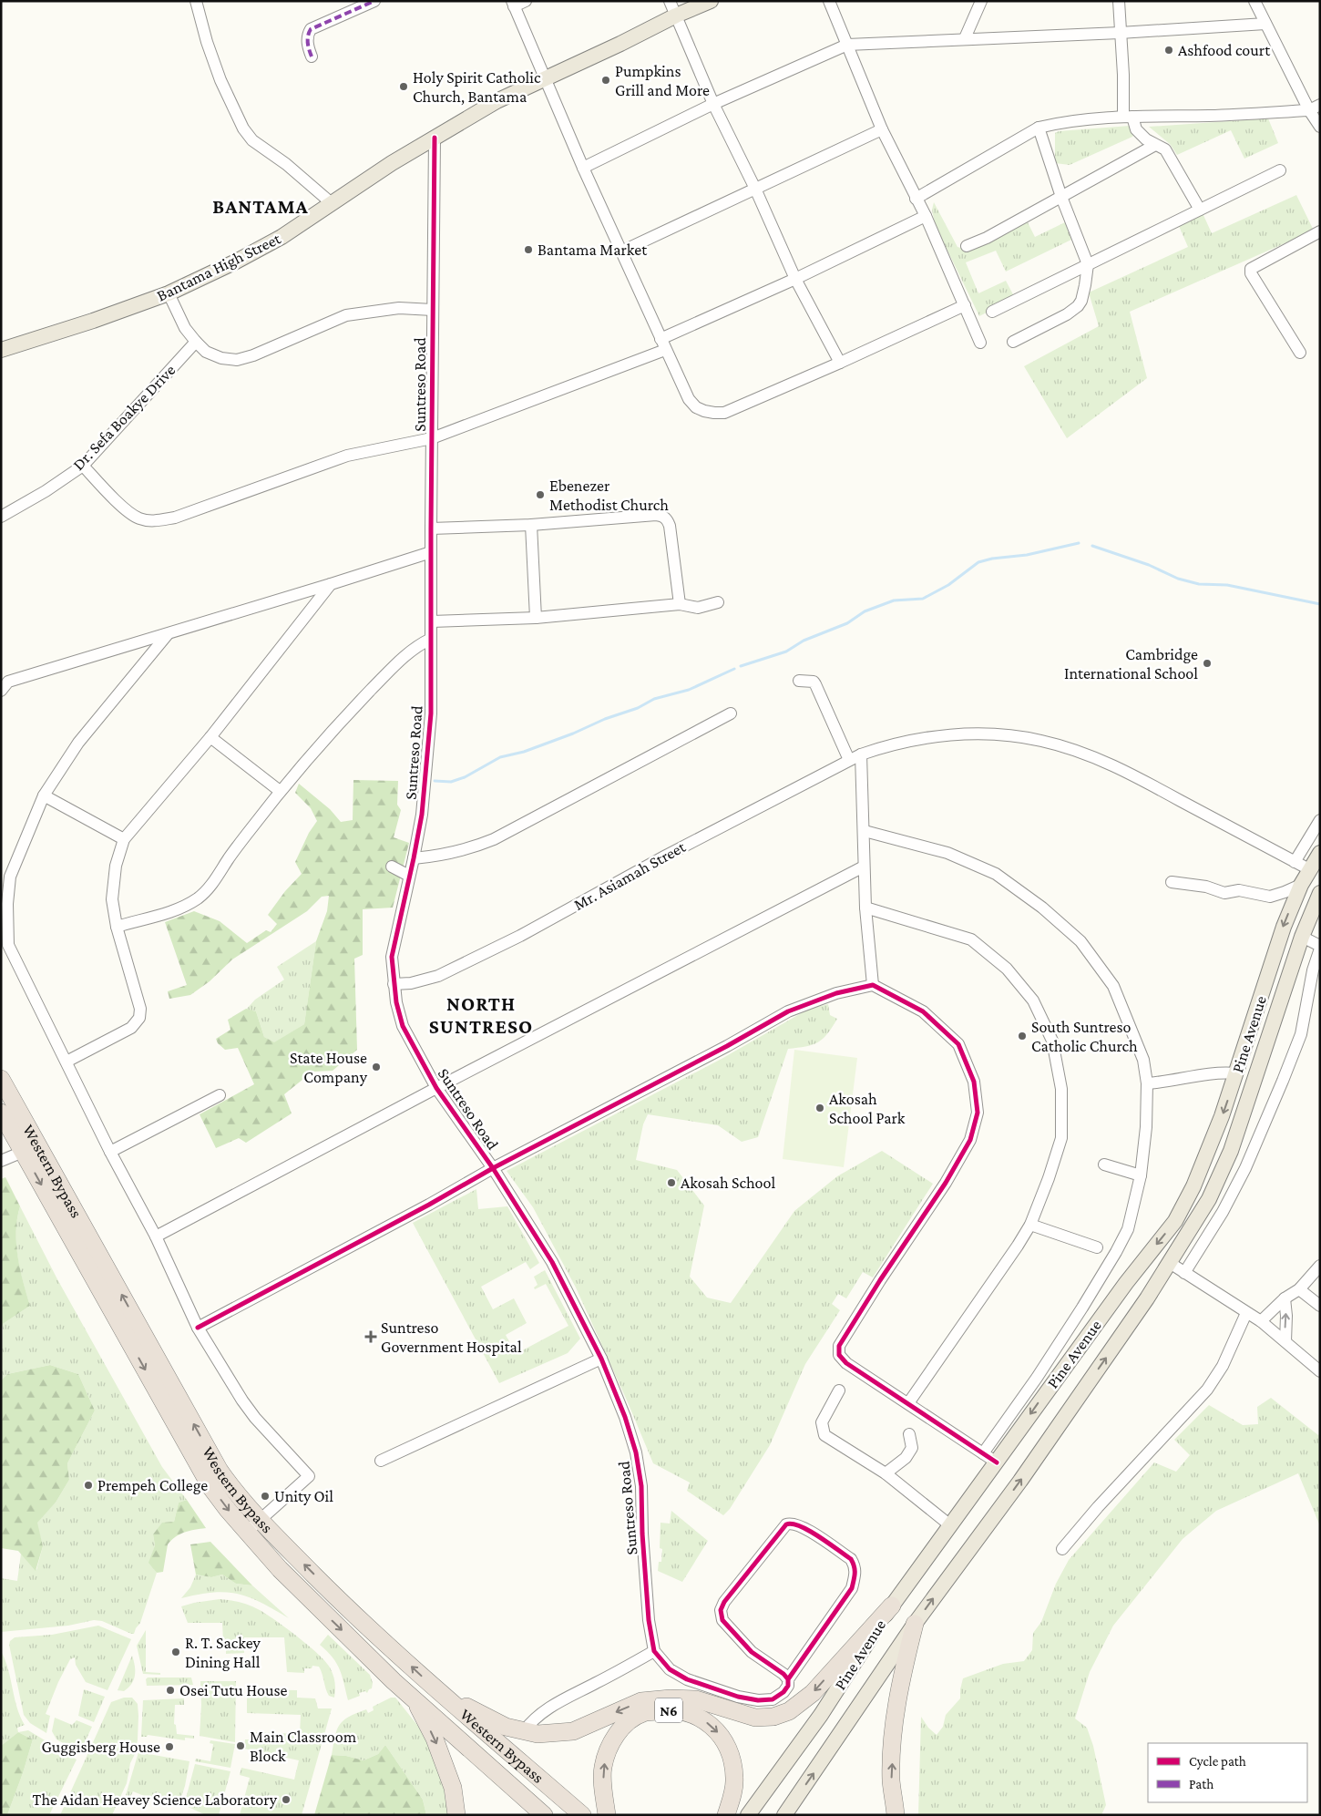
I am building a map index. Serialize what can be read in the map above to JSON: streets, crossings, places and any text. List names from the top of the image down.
{
  "streets": {
    "highway": ["Western Bypass", "N6"],
    "main road": ["Bantama High Street", "Pine Avenue"],
    "street": ["Suntreso Road", "Dr. Sefa Boakye Drive", "Mr. Asiamah Street"]
  },
  "crossings": [
    ["Bantama High Street", "Suntreso Road"],
    ["Suntreso Road", "Mr. Asiamah Street"],
    ["Mr. Asiamah Street", "Pine Avenue"]
  ],
  "districts": ["BANTAMA", "NORTH SUNTRESO"],
  "places": {
    "other": [
      "Ashfood court",
      "Pumpkins Grill and More",
      "Holy Spirit Catholic Church, Bantama",
      "Bantama Market",
      "Ebenezer Methodist Church",
      "Cambridge International School",
      "South Suntreso Catholic Church",
      "State House Company",
      "Akosah School Park",
      "Akosah School",
      "Prempeh College",
      "Unity Oil",
      "R. T. Sackey Dining Hall",
      "Osei Tutu House",
      "Main Classroom Block",
      "Guggisberg House",
      "The Aidan Heavey Science Laboratory"
    ],
    "health": ["Suntreso Government Hospital"]
  },
  "legend": ["Cycle path", "Path"]
}
